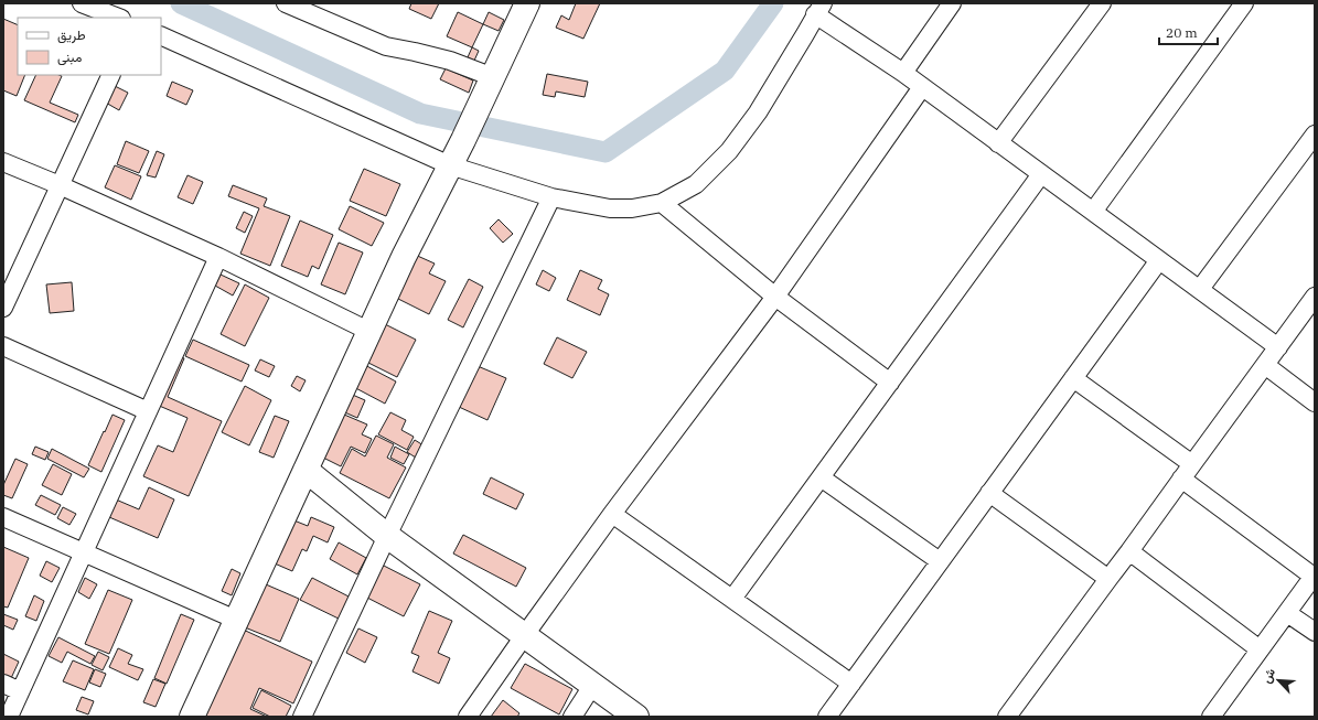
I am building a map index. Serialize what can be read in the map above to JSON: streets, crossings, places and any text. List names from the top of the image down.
{
  "legend": ["طريق", "مبنى"],
  "scale_bar": "20 m",
  "north": "top left"
}
